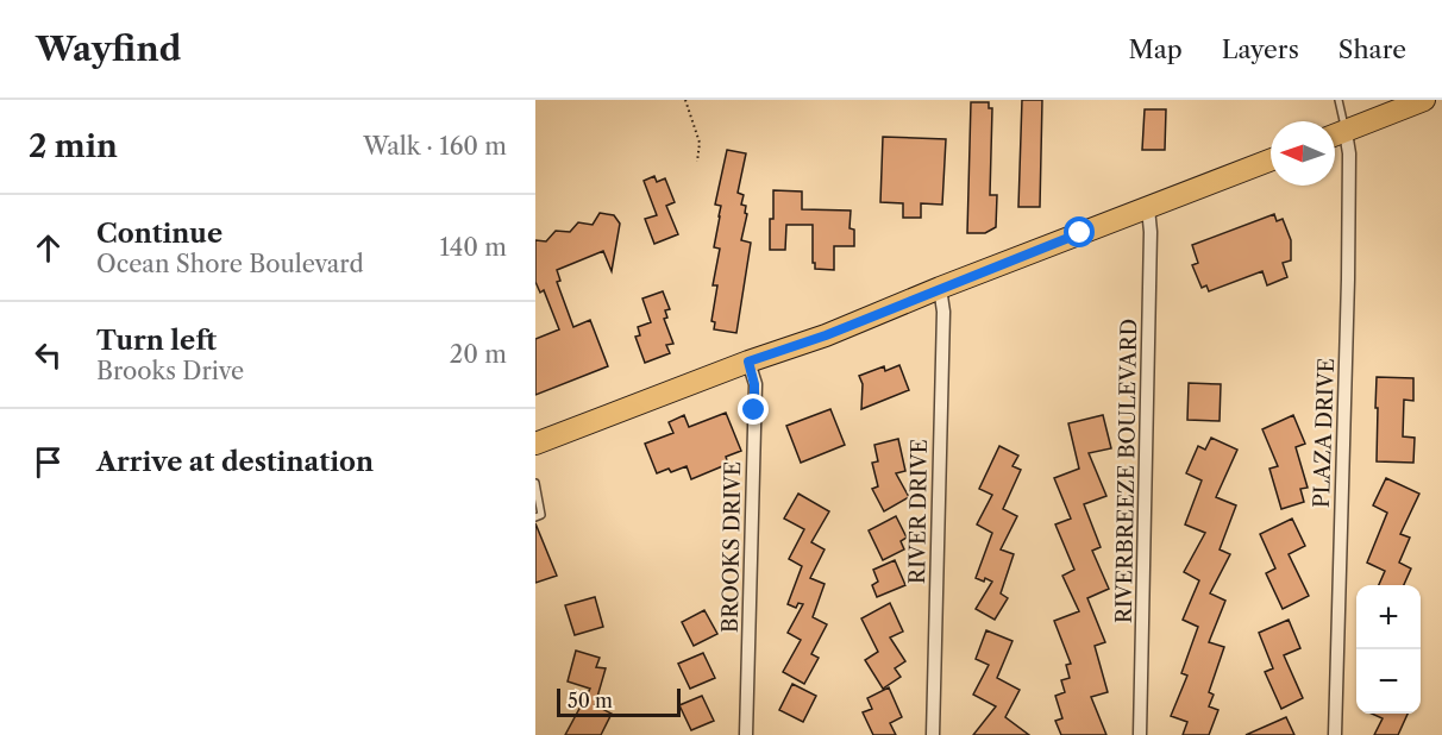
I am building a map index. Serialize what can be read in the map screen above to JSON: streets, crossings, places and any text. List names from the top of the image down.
{
  "streets": {
    "street": [
      "PLAZA DRIVE",
      "RIVERBREEZE BOULEVARD",
      "RIVER DRIVE",
      "BROOKS DRIVE"
    ]
  },
  "scale_bar": "50 m",
  "north": "left",
  "page": {
    "header": "Wayfind",
    "nav": ["Map", "Layers", "Share"],
    "heading": ["2 min", "Walk · 160 m"],
    "list": [
      ["Continue", "Ocean Shore Boulevard", "140 m"],
      ["Turn left", "Brooks Drive", "20 m"],
      "Arrive at destination"
    ],
    "map_buttons": ["+", "−"],
    "scale": "50 m"
  }
}
